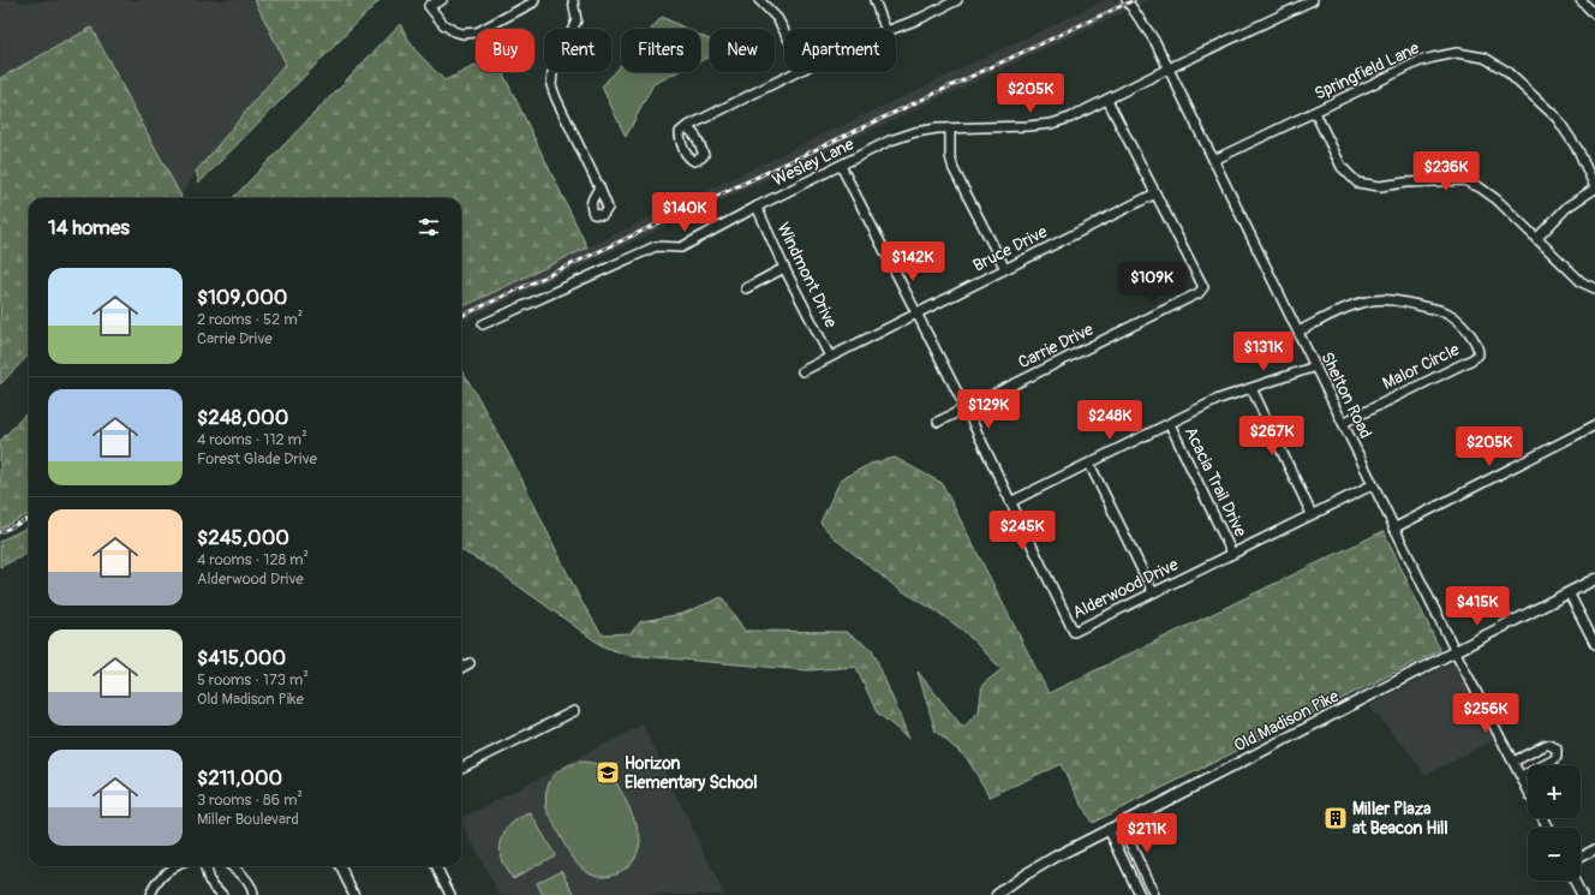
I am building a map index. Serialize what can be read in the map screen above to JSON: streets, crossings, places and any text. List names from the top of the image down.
{
  "streets": {
    "main road": ["Old Madison Pike"],
    "street": [
      "Springfield Lane",
      "Wesley Lane",
      "Bruce Drive",
      "Windmont Drive",
      "Carrie Drive",
      "Malor Circle",
      "Shelton Road",
      "Acacia Trail Drive",
      "Alderwood Drive"
    ]
  },
  "crossings": [
    ["Springfield Lane", "Shelton Road"],
    ["Wesley Lane", "Windmont Drive"],
    ["Wesley Lane", "Carrie Drive"],
    ["Wesley Lane", "Shelton Road"],
    ["Wesley Lane", "Alderwood Drive"],
    ["Bruce Drive", "Windmont Drive"],
    ["Bruce Drive", "Carrie Drive"],
    ["Bruce Drive", "Alderwood Drive"],
    ["Carrie Drive", "Alderwood Drive"],
    ["Malor Circle", "Shelton Road"],
    ["Shelton Road", "Alderwood Drive"],
    ["Shelton Road", "Old Madison Pike"],
    ["Acacia Trail Drive", "Alderwood Drive"]
  ],
  "places": {
    "school or university": ["Horizon Elementary School"],
    "building": ["Miller Plaza at Beacon Hill"]
  },
  "page": {
    "chip": [
      "Buy",
      "Rent",
      "Filters",
      "New",
      "Apartment"
    ],
    "price": [
      "$205K",
      "$236K",
      "$140K",
      "$142K",
      "$109K",
      "$131K",
      "$129K",
      "$248K",
      "$267K",
      "$205K",
      "$245K",
      "$415K",
      "$256K",
      "$211K"
    ],
    "heading": "14 homes",
    "list": [
      {
        "name": "$109,000",
        "note": "2 rooms · 52 m² · Carrie Drive"
      },
      {
        "name": "$248,000",
        "note": "4 rooms · 112 m² · Forest Glade Drive"
      },
      {
        "name": "$245,000",
        "note": "4 rooms · 128 m² · Alderwood Drive"
      },
      {
        "name": "$415,000",
        "note": "5 rooms · 173 m² · Old Madison Pike"
      },
      {
        "name": "$211,000",
        "note": "3 rooms · 86 m² · Miller Boulevard"
      }
    ],
    "map_buttons": ["+", "−"]
  }
}
